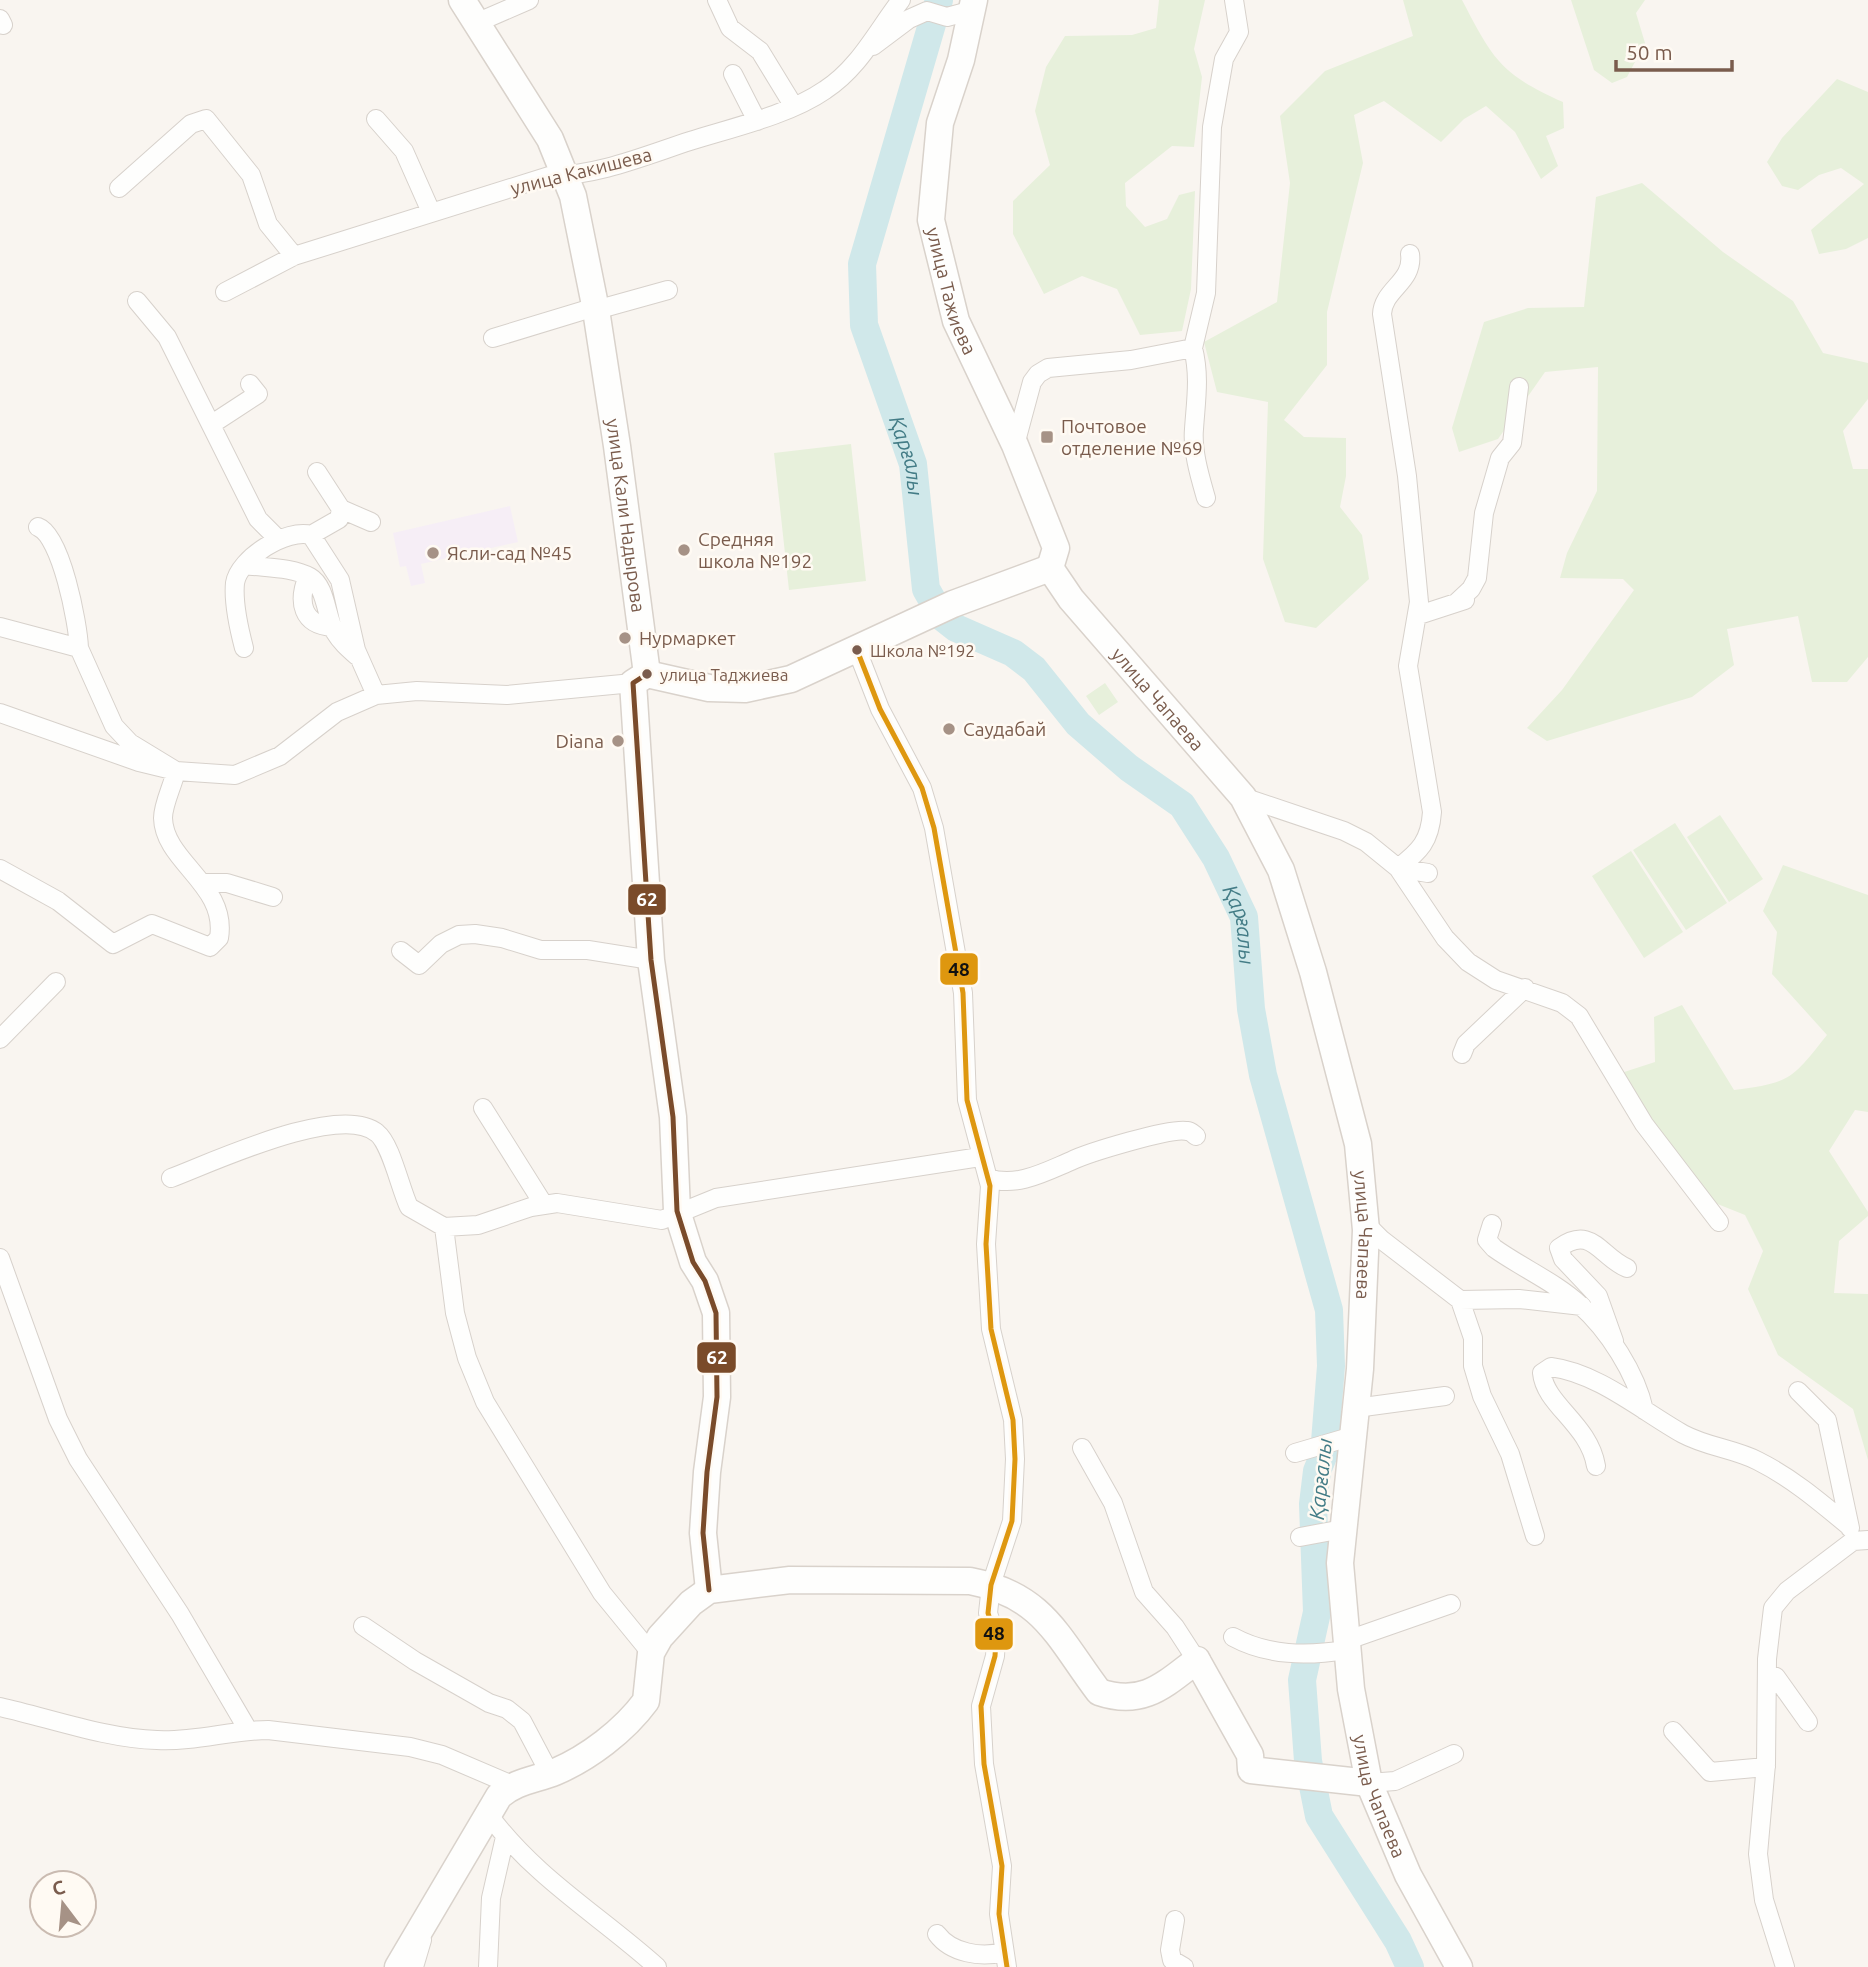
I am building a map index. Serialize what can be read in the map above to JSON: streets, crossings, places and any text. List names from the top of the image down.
{
  "streets": {
    "street": [
      "улица Какишева",
      "улица Тажиева",
      "улица Кали Надырова",
      "улица Чапаева"
    ]
  },
  "crossings": [
    ["улица Какишева", "улица Кали Надырова"],
    ["улица Тажиева", "улица Чапаева"]
  ],
  "water": ["Қарғалы"],
  "places": {
    "transit": ["Почтовое отделение №69"],
    "other": [
      "Средняя школа №192",
      "Ясли-сад №45",
      "Нурмаркет",
      "Школа №192",
      "улица Таджиева",
      "Саудабай",
      "Diana"
    ]
  },
  "lines": ["transit line 48", "transit line 62"],
  "scale_bar": "50 m",
  "north": "top"
}
